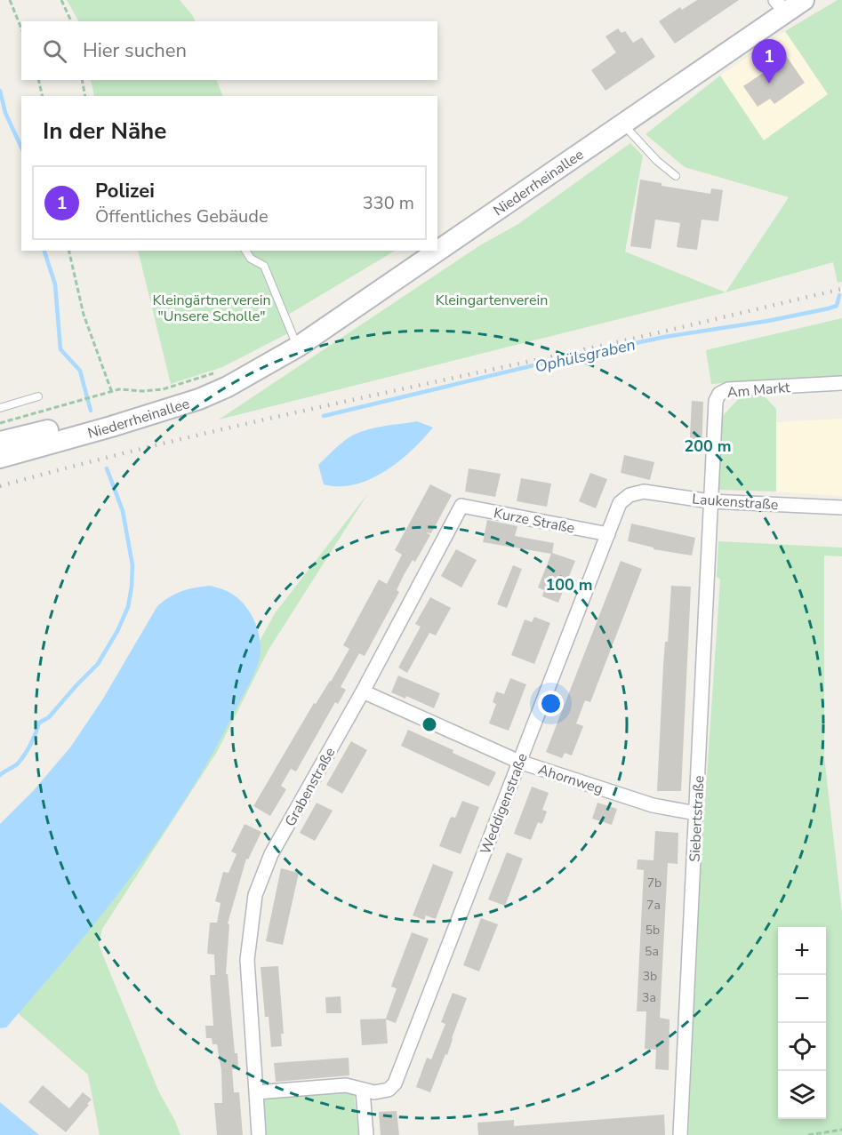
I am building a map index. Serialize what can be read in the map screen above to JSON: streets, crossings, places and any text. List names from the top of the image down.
{
  "streets": {
    "main road": ["Niederrheinallee"],
    "street": [
      "Am Markt",
      "Laukenstraße",
      "Kurze Straße",
      "Ahornweg",
      "Grabenstraße",
      "Weddigenstraße",
      "Siebertstraße"
    ]
  },
  "crossings": [
    ["Am Markt", "Laukenstraße"],
    ["Am Markt", "Siebertstraße"],
    ["Laukenstraße", "Weddigenstraße"],
    ["Laukenstraße", "Siebertstraße"],
    ["Kurze Straße", "Grabenstraße"],
    ["Kurze Straße", "Weddigenstraße"],
    ["Ahornweg", "Grabenstraße"],
    ["Ahornweg", "Weddigenstraße"],
    ["Ahornweg", "Siebertstraße"],
    ["Grabenstraße", "Weddigenstraße"]
  ],
  "water": ["Ophülsgraben"],
  "parks": ["Kleingärtnerverein \"Unsere Scholle\"", "Kleingartenverein"],
  "house_numbers": [
    "7b",
    "7a",
    "5b",
    "5a",
    "3b",
    "3a"
  ],
  "page": {
    "search": "Hier suchen",
    "pins": "1",
    "heading": "In der Nähe",
    "list": [
      {
        "mark": "1",
        "name": "Polizei",
        "note": "Öffentliches Gebäude",
        "value": "330 m"
      }
    ],
    "map_buttons": ["+", "−"]
  },
  "rings": ["200 m", "100 m"]
}
